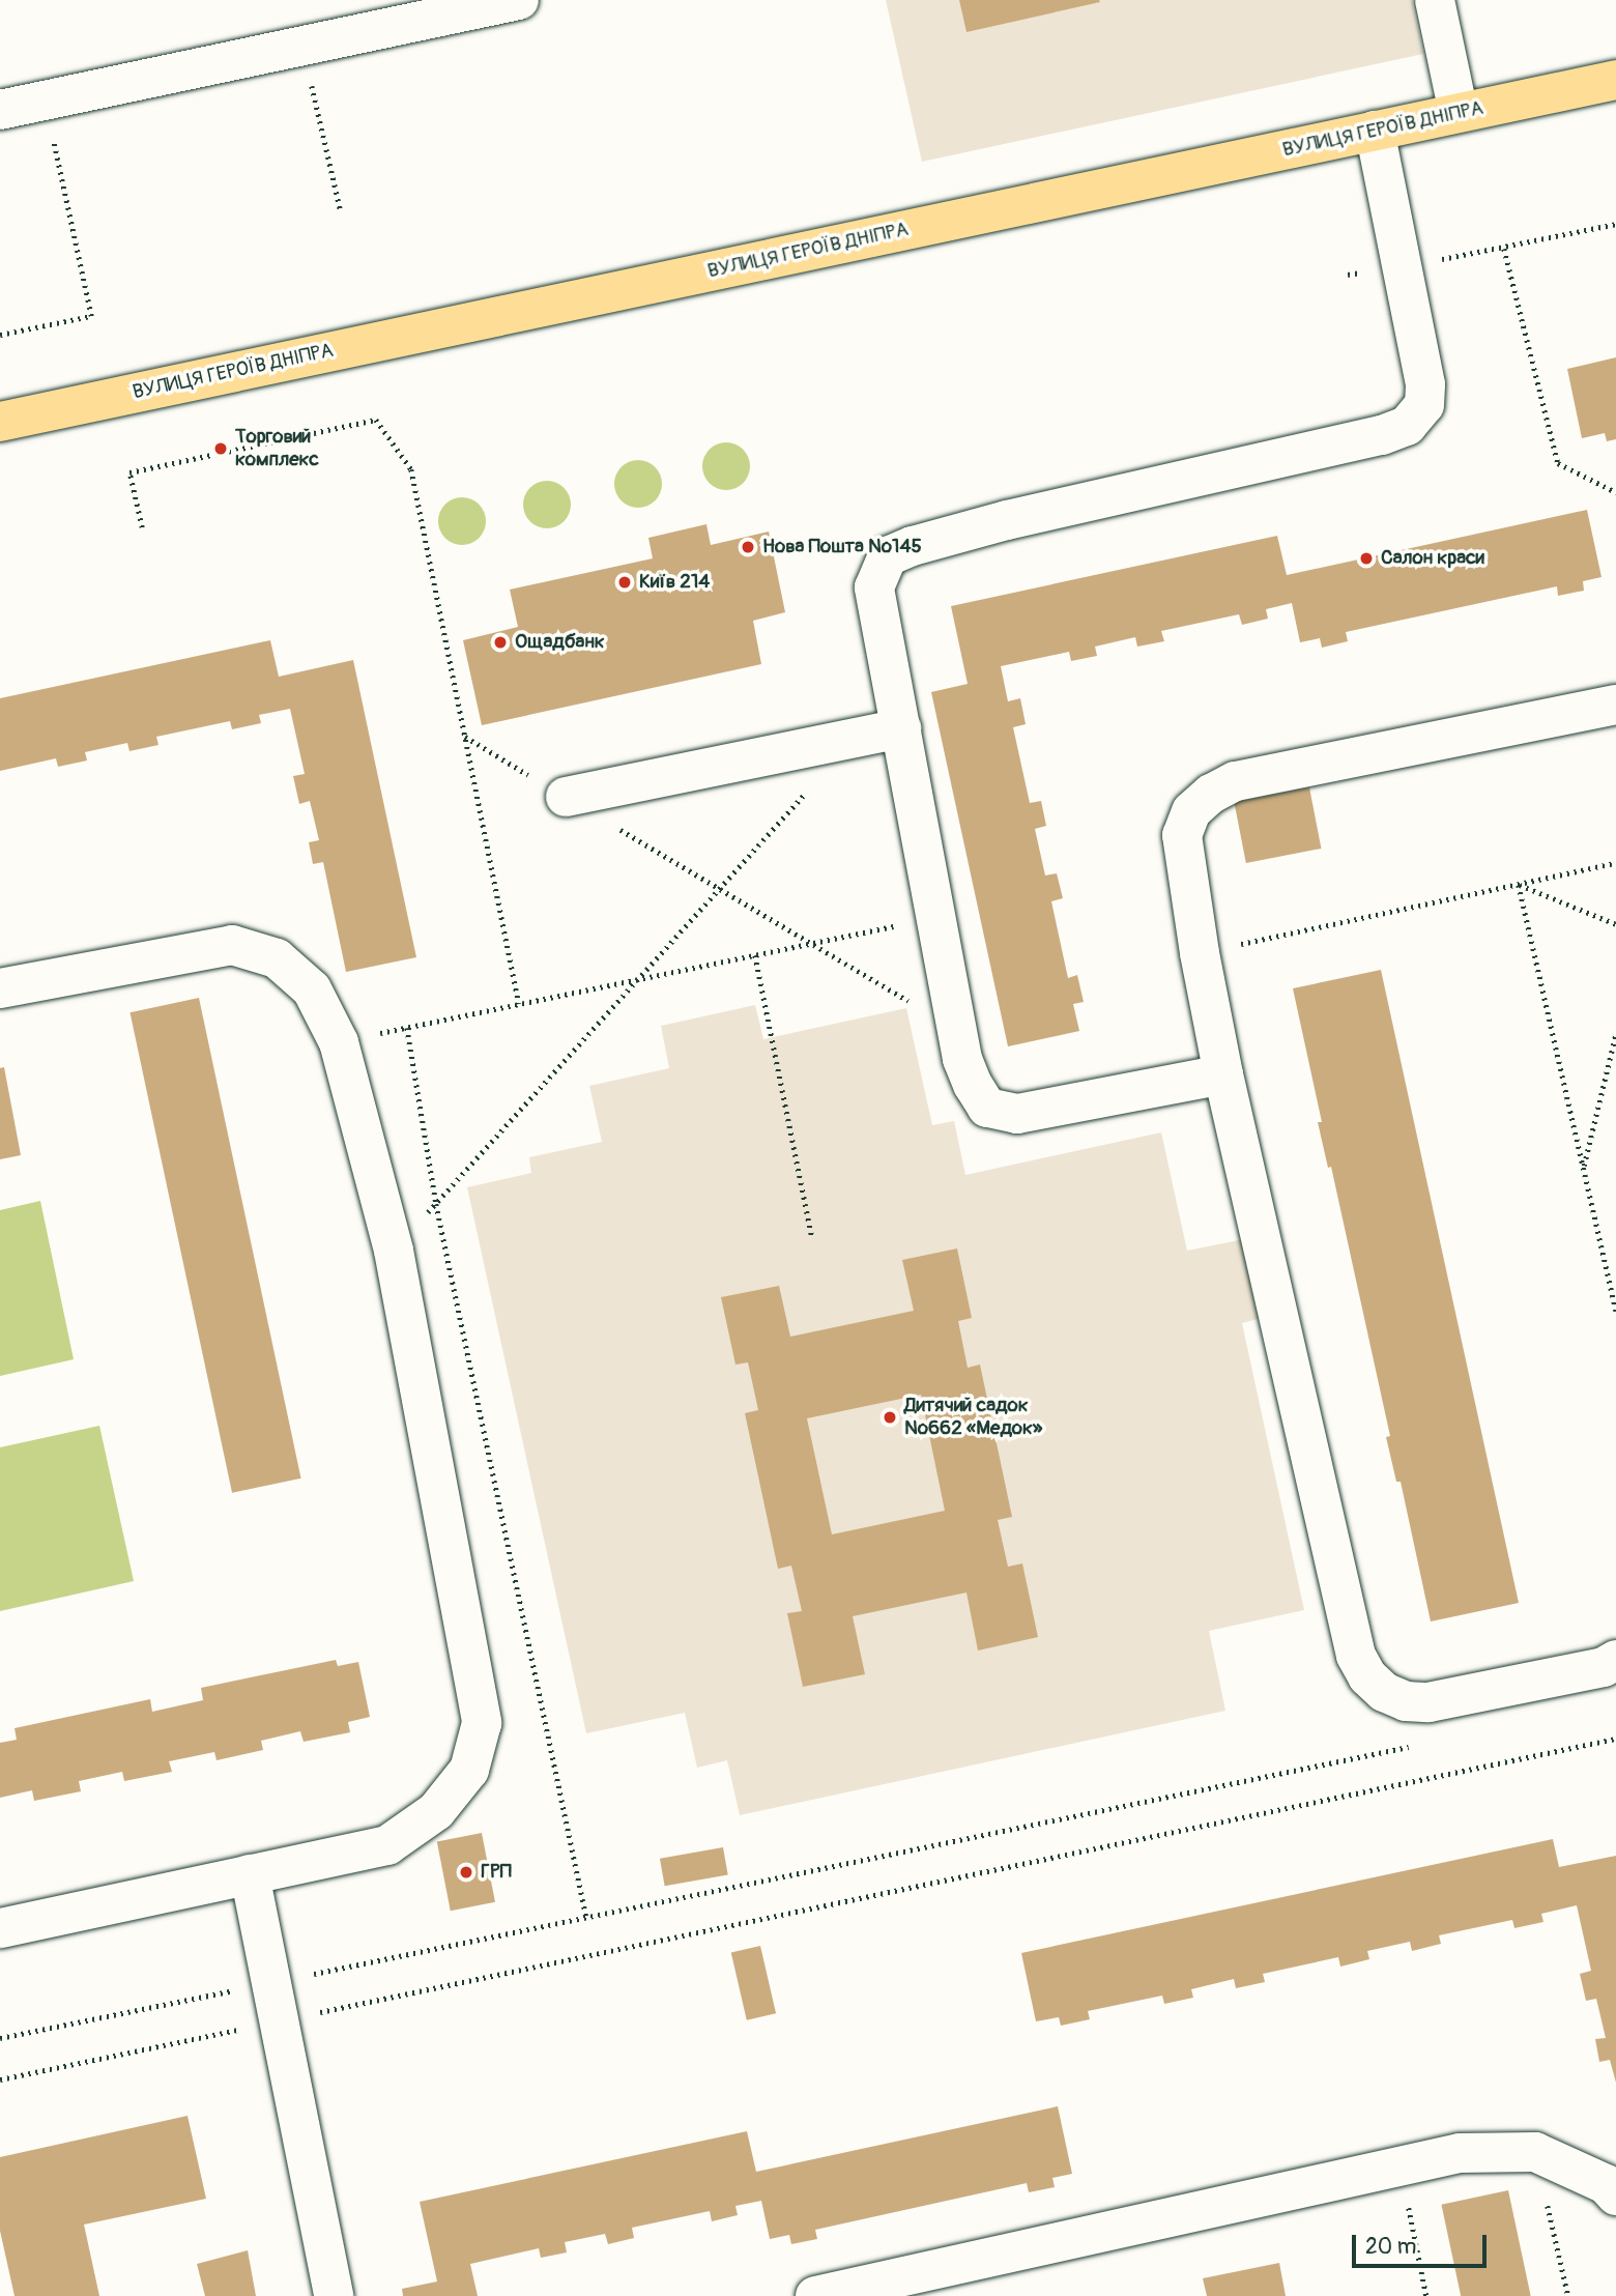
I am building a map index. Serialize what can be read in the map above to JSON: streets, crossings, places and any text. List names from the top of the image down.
{
  "streets": {
    "main road": ["ВУЛИЦЯ ГЕРОЇВ ДНІПРА"]
  },
  "places": [
    "Торговий комплекс",
    "Нова Пошта №145",
    "Салон краси",
    "Київ 214",
    "Ощадбанк",
    "Дитячий садок №662 «Медок»",
    "ГРП"
  ],
  "scale_bar": "20 m"
}
